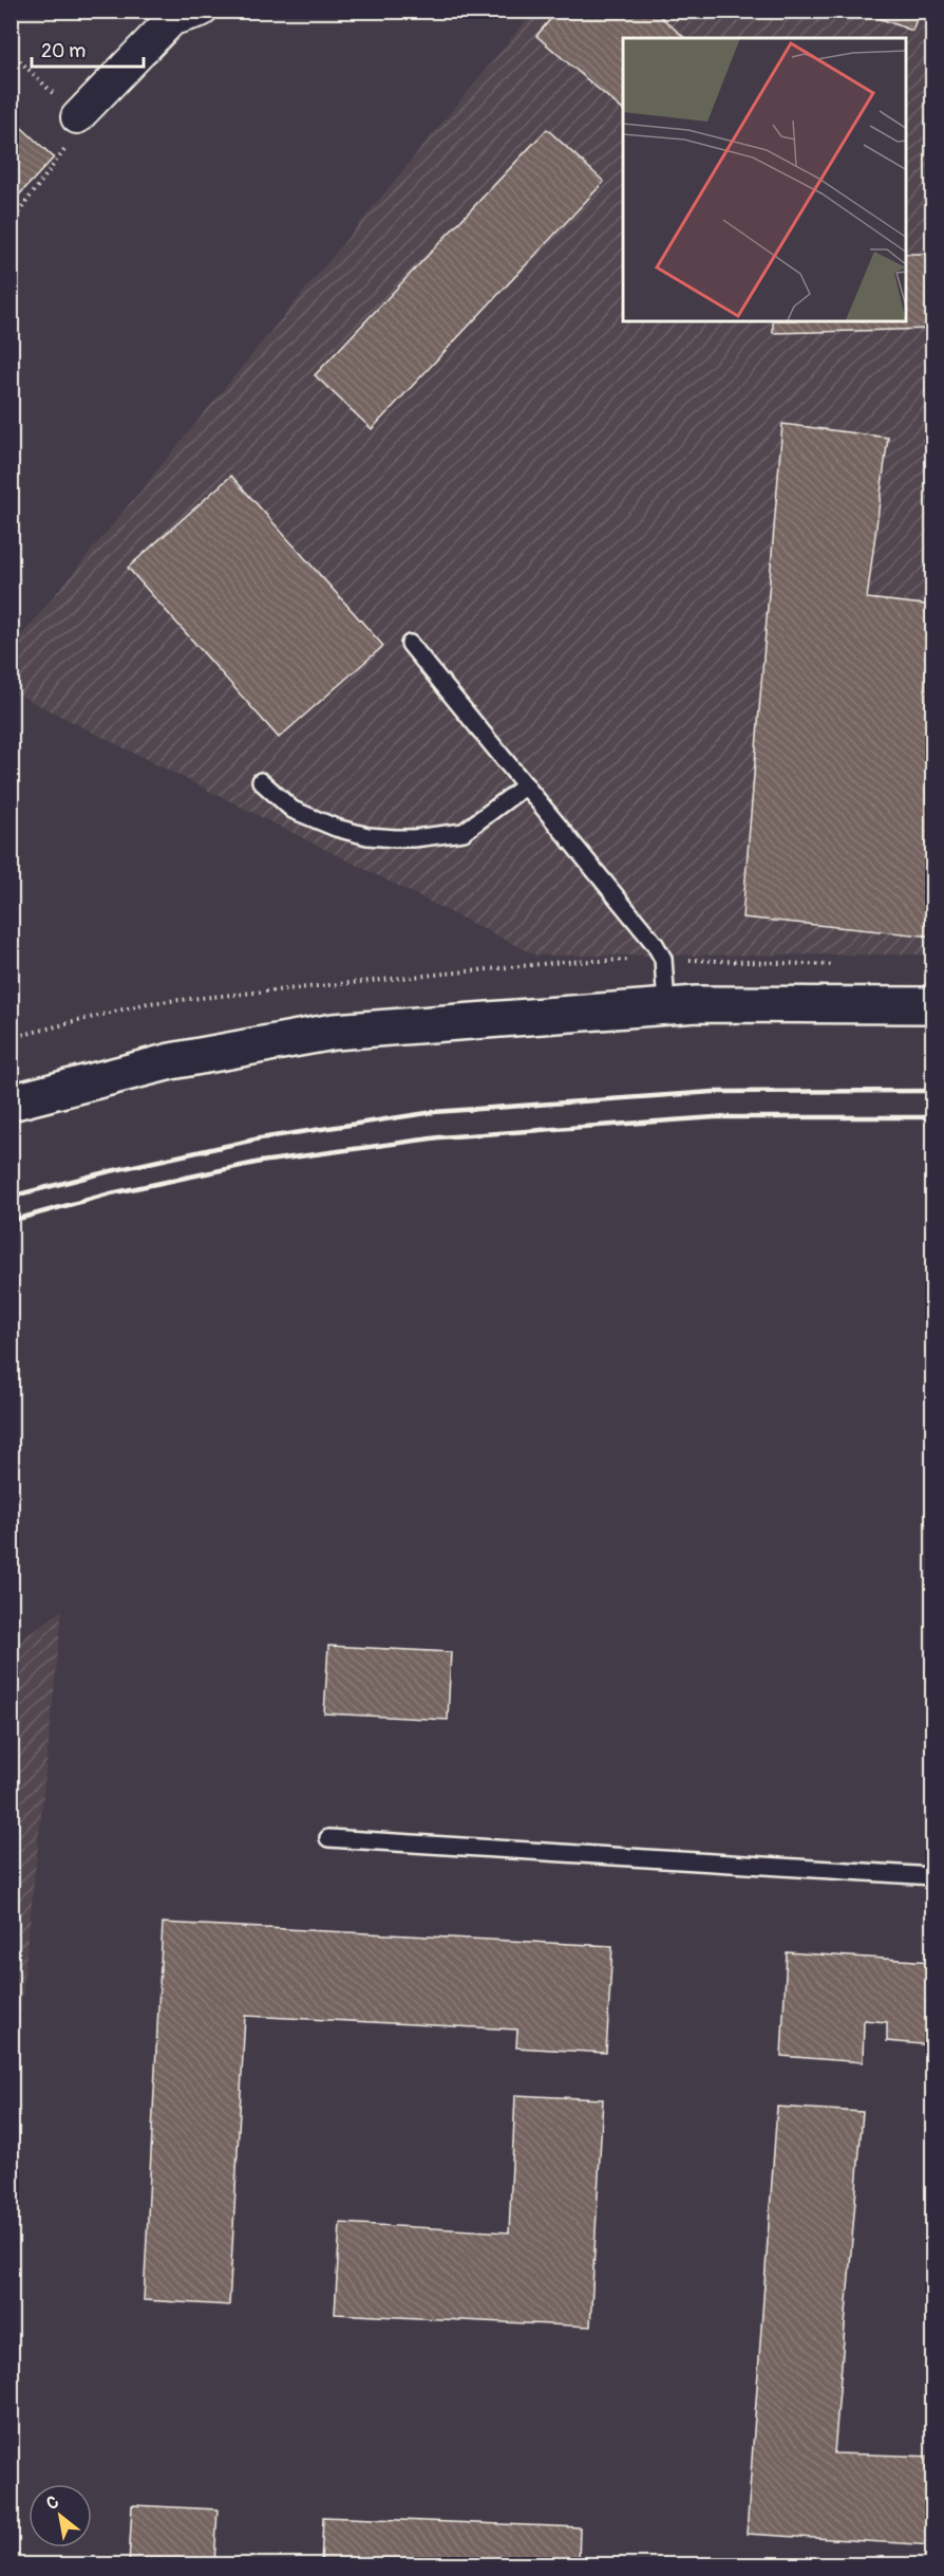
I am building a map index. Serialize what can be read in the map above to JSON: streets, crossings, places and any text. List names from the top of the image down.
{
  "scale_bar": "20 m",
  "north": "top left"
}
